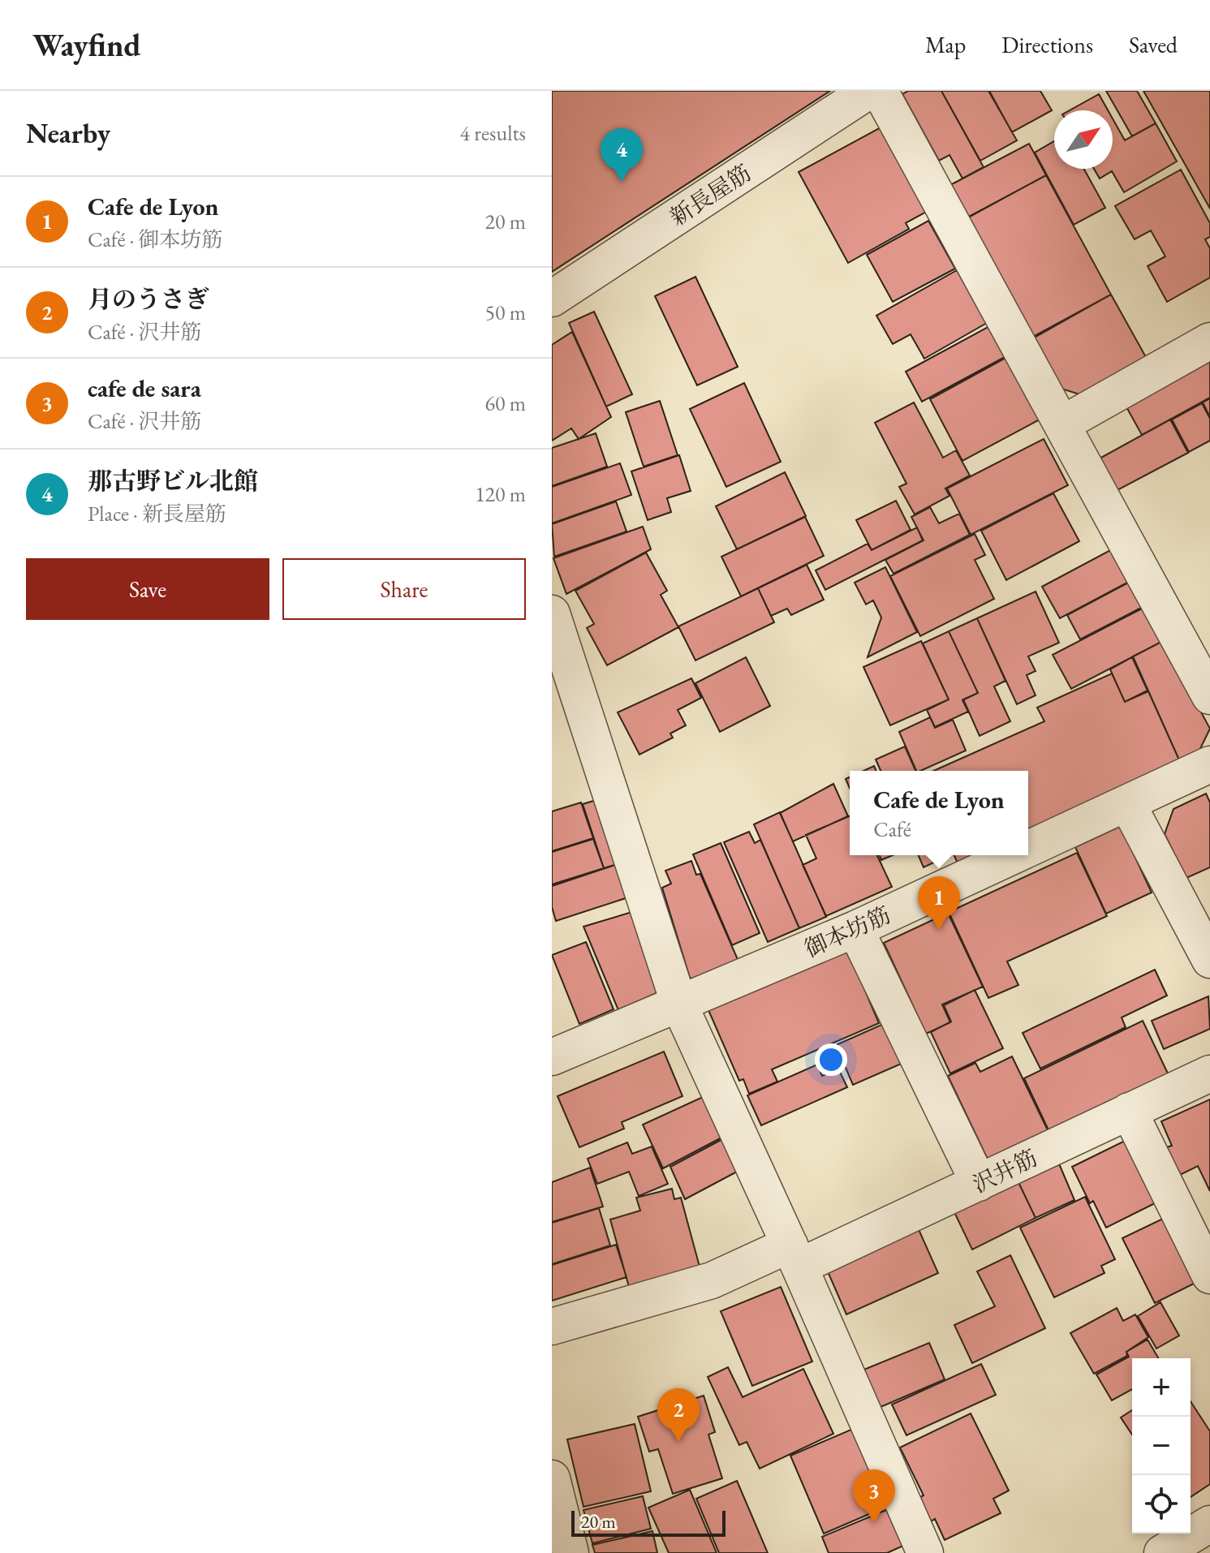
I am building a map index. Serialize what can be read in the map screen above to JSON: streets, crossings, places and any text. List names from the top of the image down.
{
  "streets": {
    "street": ["新長屋筋", "御本坊筋", "沢井筋"]
  },
  "scale_bar": "20 m",
  "north": "top right",
  "page": {
    "header": "Wayfind",
    "nav": ["Map", "Directions", "Saved"],
    "heading": ["Nearby", "4 results"],
    "pins": [
      "4",
      "1",
      "2",
      "3"
    ],
    "list": [
      {
        "mark": "1",
        "name": "Cafe de Lyon",
        "note": "Café · 御本坊筋",
        "value": "20 m"
      },
      {
        "mark": "2",
        "name": "月のうさぎ",
        "note": "Café · 沢井筋",
        "value": "50 m"
      },
      {
        "mark": "3",
        "name": "cafe de sara",
        "note": "Café · 沢井筋",
        "value": "60 m"
      },
      {
        "mark": "4",
        "name": "那古野ビル北館",
        "note": "Place · 新長屋筋",
        "value": "120 m"
      }
    ],
    "buttons": ["Save", "Share"],
    "popup": ["Cafe de Lyon", "Café"],
    "map_buttons": ["+", "−"],
    "scale": "20 m"
  }
}
